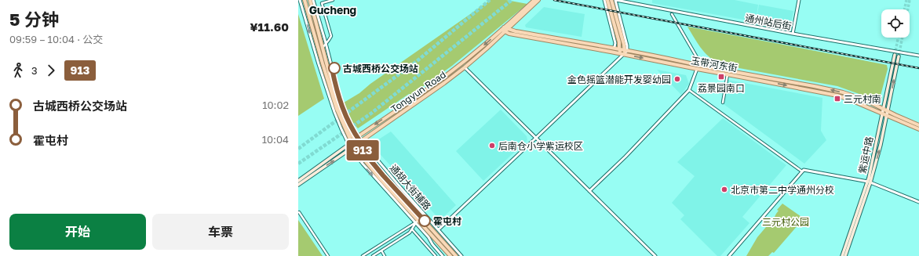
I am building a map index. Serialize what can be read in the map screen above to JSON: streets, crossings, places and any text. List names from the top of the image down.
{
  "streets": {
    "main road": ["玉带河东街", "Tongyun Road", "紫运中路"],
    "street": ["通州站后街", "通胡大街辅路"]
  },
  "crossings": [
    ["玉带河东街", "Tongyun Road"],
    ["玉带河东街", "紫运中路"],
    ["Tongyun Road", "通胡大街辅路"]
  ],
  "districts": ["Gucheng"],
  "parks": ["三元村公园"],
  "places": {
    "other": [
      "古城西桥公交场站",
      "金色摇篮潜能开发婴幼园",
      "后南仓小学紫运校区",
      "北京市第二中学通州分校",
      "霍屯村"
    ],
    "transit": ["荔景园南口", "三元村南"]
  },
  "lines": ["bus line 913"],
  "page": {
    "heading": ["5 分钟", "09:59 – 10:04 · 公交", "¥11.60"],
    "on_map": "913",
    "legs": ["3", "913"],
    "list": [
      {
        "name": "古城西桥公交场站",
        "value": "10:02"
      },
      {
        "name": "霍屯村",
        "value": "10:04"
      }
    ],
    "buttons": ["开始", "车票"]
  }
}
